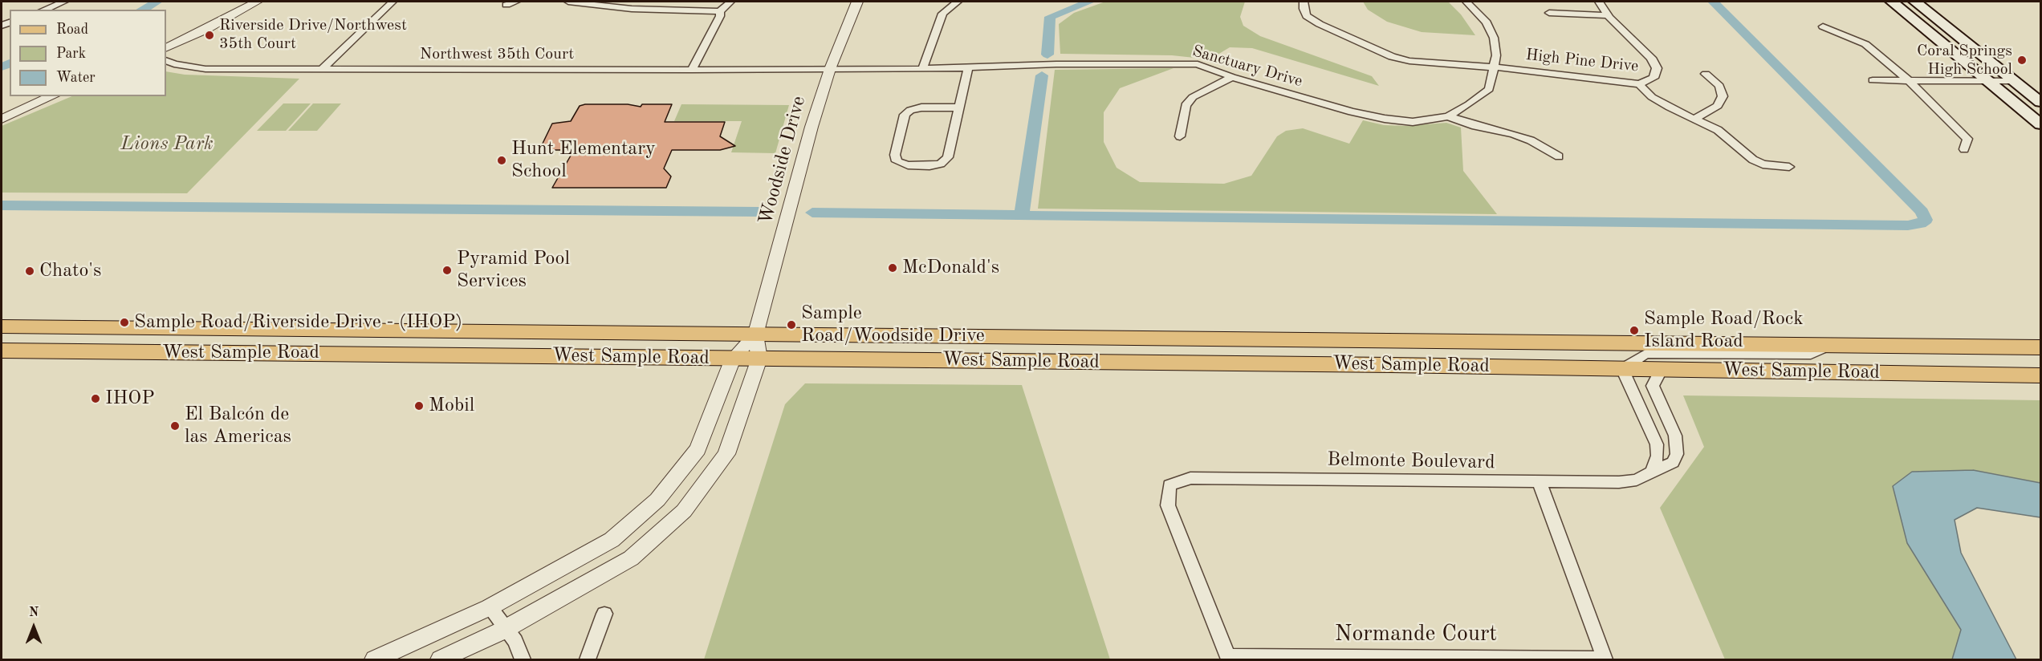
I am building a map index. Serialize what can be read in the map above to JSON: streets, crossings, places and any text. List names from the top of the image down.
{
  "streets": {
    "main road": ["West Sample Road"],
    "street": [
      "Northwest 35th Court",
      "High Pine Drive",
      "Sanctuary Drive",
      "Woodside Drive",
      "Belmonte Boulevard",
      "Normande Court"
    ]
  },
  "crossings": [
    ["Northwest 35th Court", "Sanctuary Drive"],
    ["Northwest 35th Court", "Woodside Drive"],
    ["High Pine Drive", "Sanctuary Drive"],
    ["Sanctuary Drive", "Woodside Drive"],
    ["Woodside Drive", "West Sample Road"],
    ["West Sample Road", "Belmonte Boulevard"],
    ["Belmonte Boulevard", "Normande Court"]
  ],
  "parks": ["Lions Park"],
  "places": [
    "Riverside Drive/Northwest 35th Court",
    "Coral Springs High School",
    "Hunt Elementary School",
    "McDonald's",
    "Pyramid Pool Services",
    "Chato's",
    "Sample Road/Riverside Drive - (IHOP)",
    "Sample Road/Woodside Drive",
    "Sample Road/Rock Island Road",
    "IHOP",
    "Mobil",
    "El Balcón de las Americas"
  ],
  "legend": ["Road", "Park", "Water"],
  "north": "top"
}
